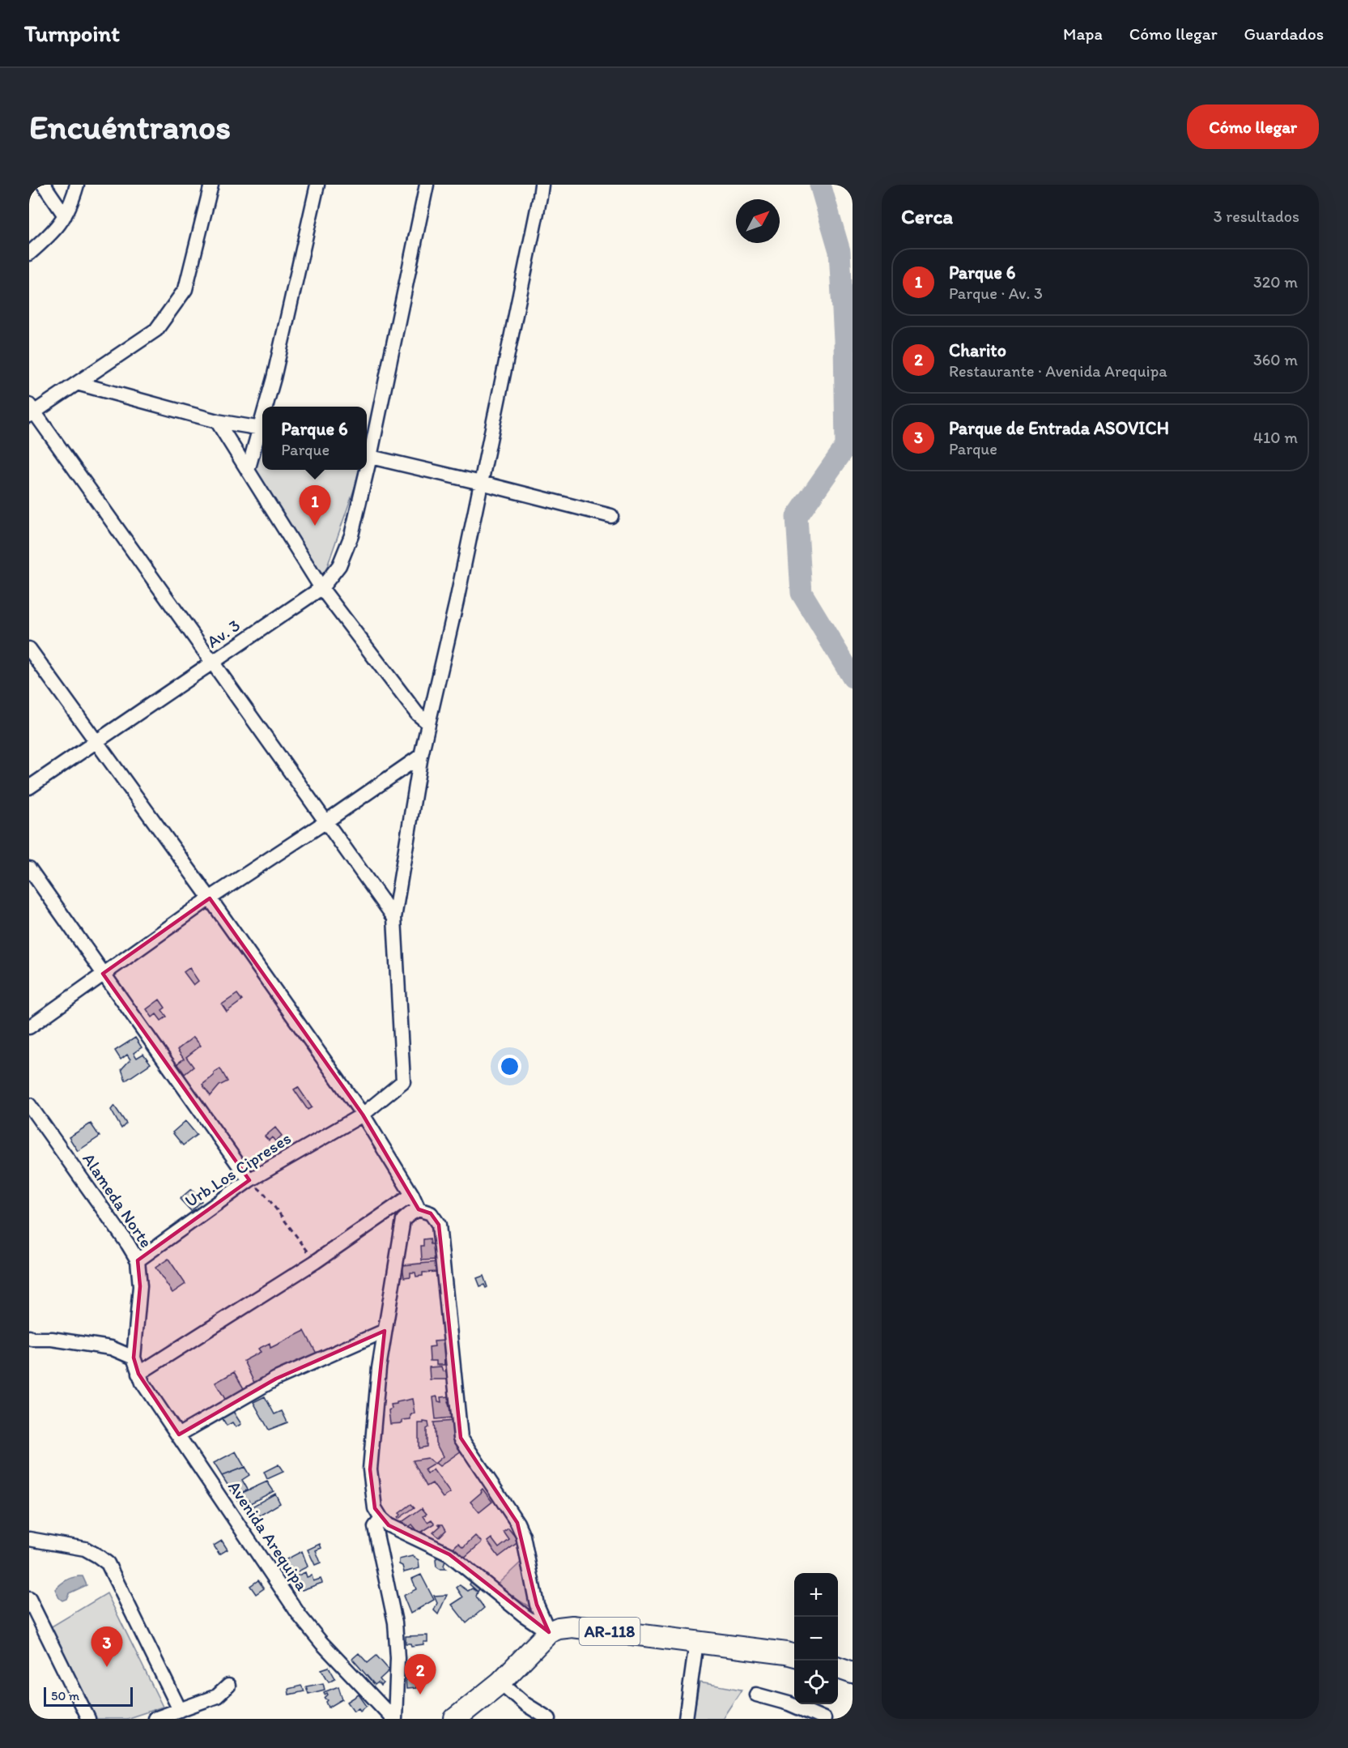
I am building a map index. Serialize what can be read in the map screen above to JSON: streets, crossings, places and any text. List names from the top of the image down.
{
  "streets": {
    "main road": ["AR-118"],
    "street": [
      "Av. 3",
      "Urb.Los Cipreses",
      "Alameda Norte",
      "Avenida Arequipa"
    ]
  },
  "crossings": [
    ["Urb.Los Cipreses", "Alameda Norte"],
    ["Alameda Norte", "Avenida Arequipa"]
  ],
  "scale_bar": "50 m",
  "north": "top right",
  "page": {
    "header": "Turnpoint",
    "nav": ["Mapa", "Cómo llegar", "Guardados"],
    "buttons": "Cómo llegar",
    "title": "Encuéntranos",
    "heading": ["Cerca", "3 resultados"],
    "list": [
      {
        "mark": "1",
        "name": "Parque 6",
        "note": "Parque · Av. 3",
        "value": "320 m"
      },
      {
        "mark": "2",
        "name": "Charito",
        "note": "Restaurante · Avenida Arequipa",
        "value": "360 m"
      },
      {
        "mark": "3",
        "name": "Parque de Entrada ASOVICH",
        "note": "Parque",
        "value": "410 m"
      }
    ],
    "popup": ["Parque 6", "Parque"],
    "pins": ["1", "3", "2"],
    "map_buttons": ["+", "−"],
    "scale": "50 m"
  }
}
